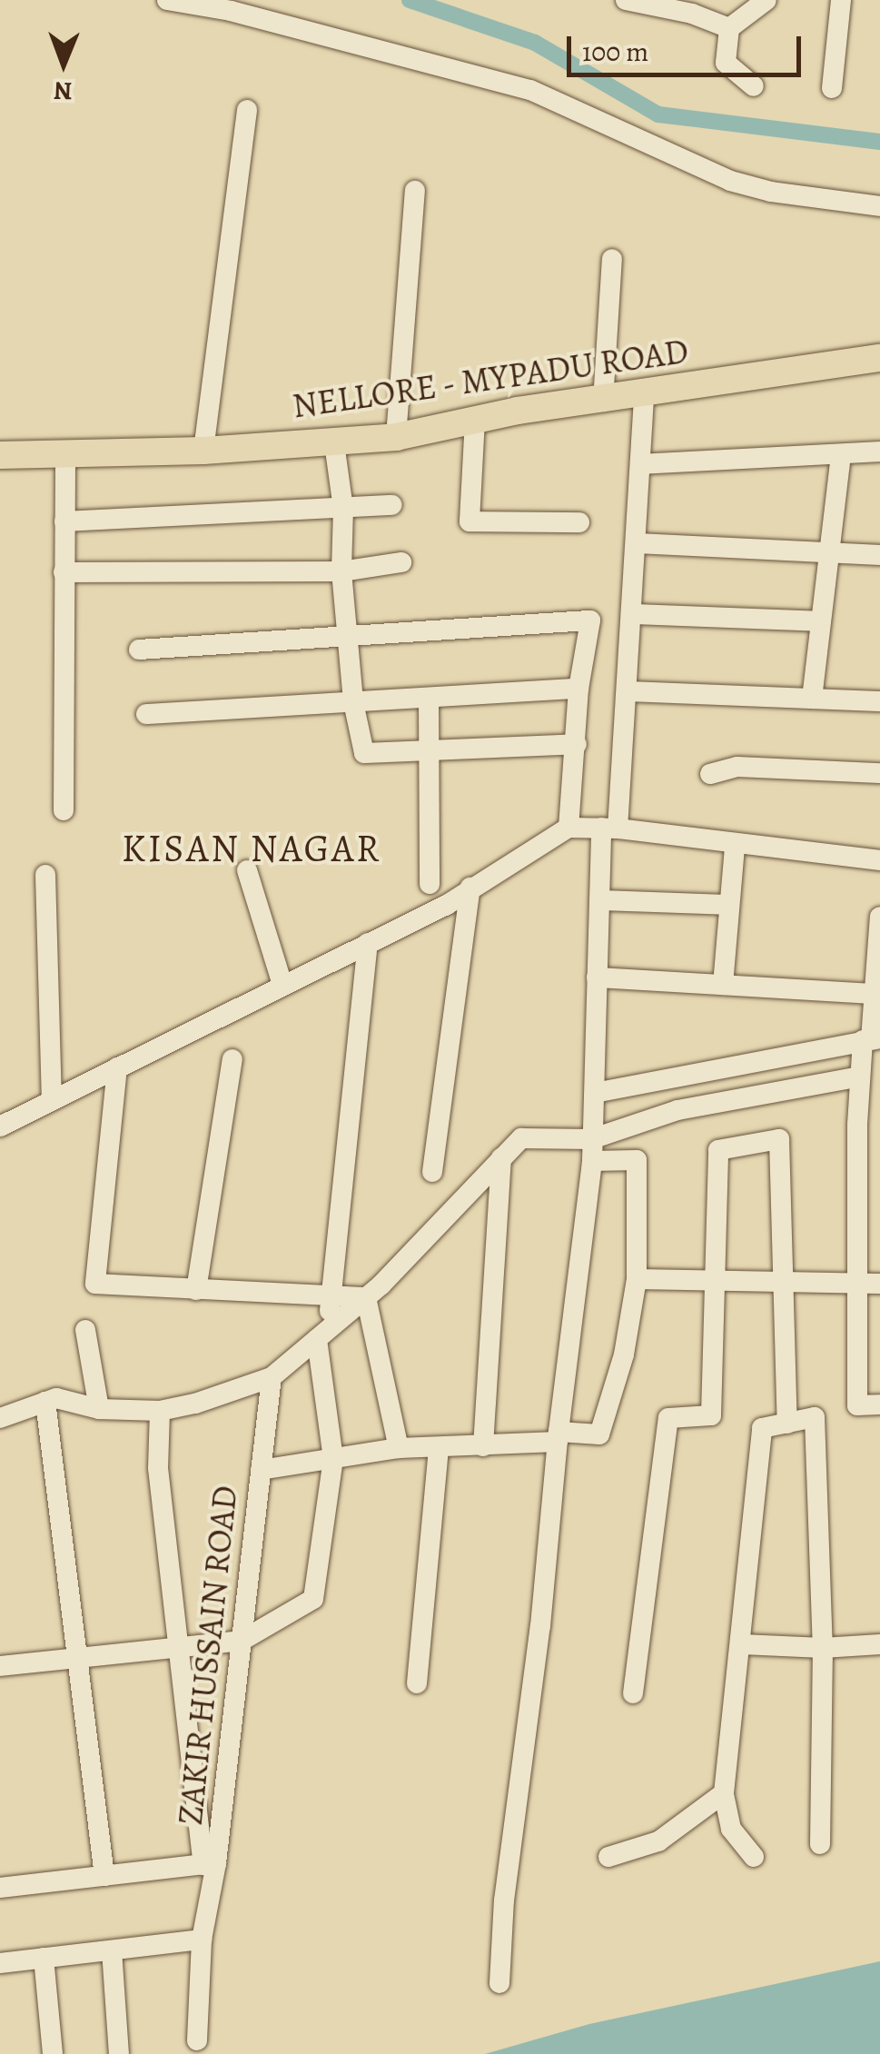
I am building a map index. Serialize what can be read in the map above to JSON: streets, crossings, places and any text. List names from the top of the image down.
{
  "streets": {
    "main road": ["NELLORE - MYPADU ROAD"],
    "street": ["ZAKIR HUSSAIN ROAD"]
  },
  "districts": ["KISAN NAGAR"],
  "scale_bar": "100 m",
  "north": "bottom"
}
